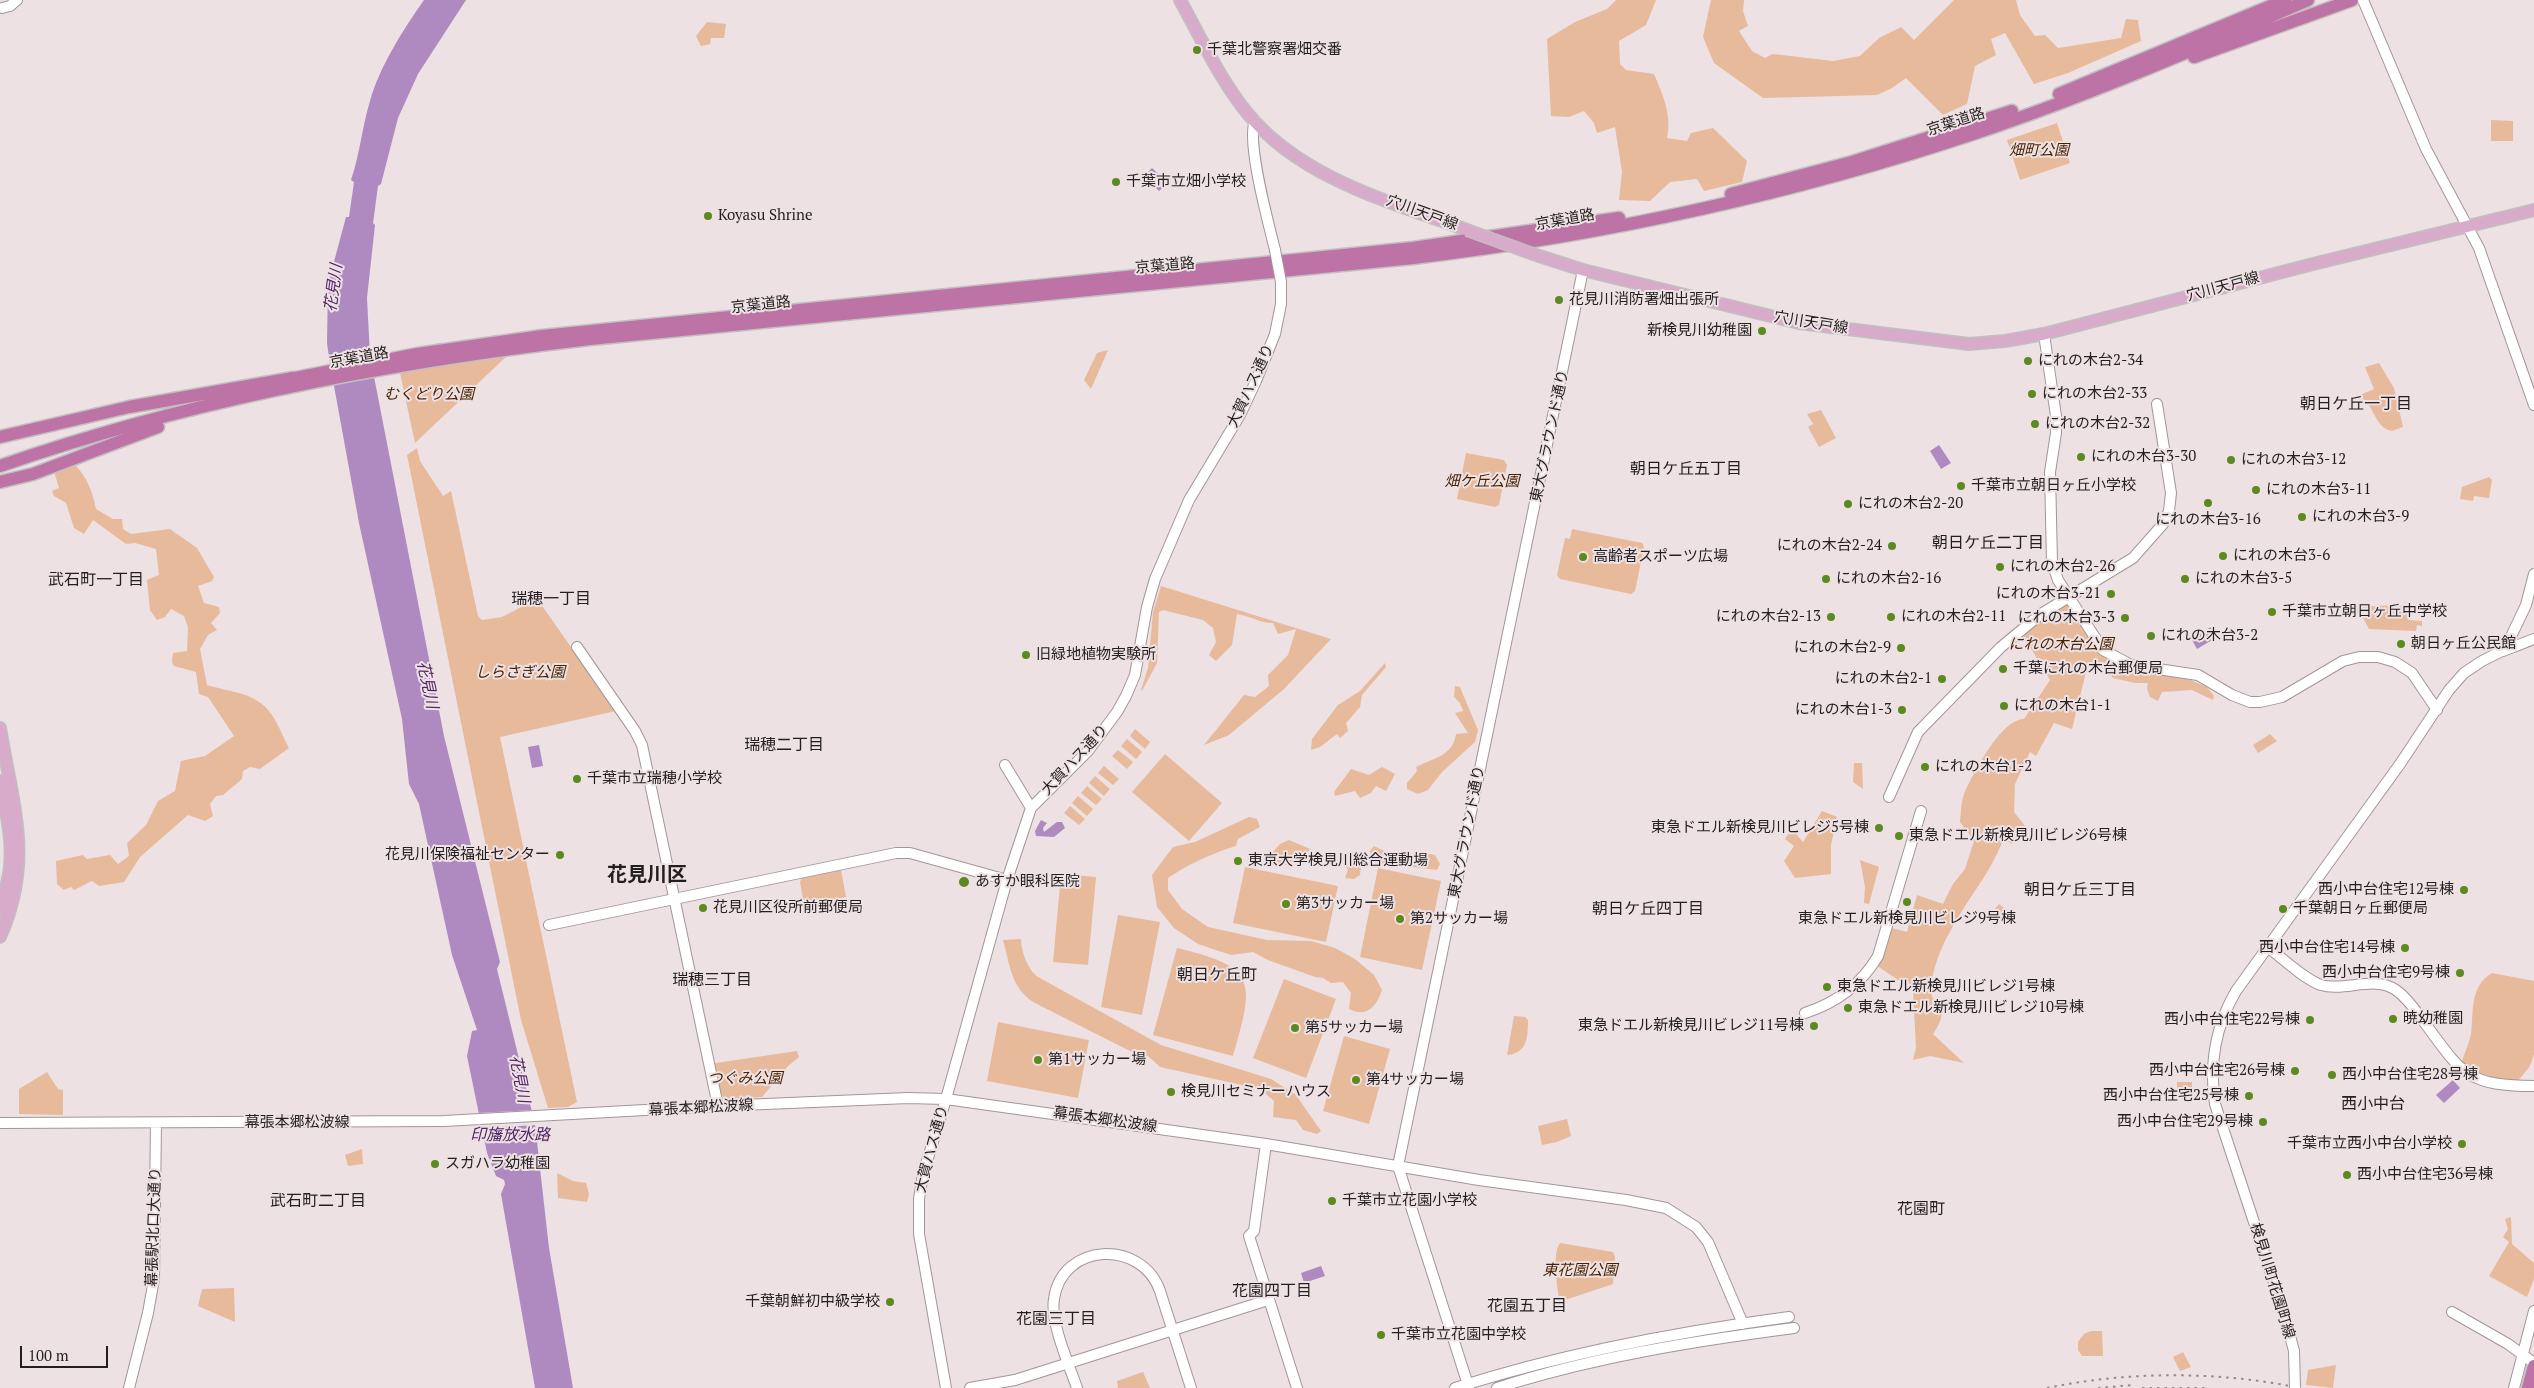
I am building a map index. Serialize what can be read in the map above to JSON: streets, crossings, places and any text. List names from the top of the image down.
{
  "streets": {
    "highway": ["京葉道路"],
    "main road": ["穴川天戸線"],
    "street": [
      "大賀ハス通り",
      "東大グラウンド通り",
      "幕張本郷松波線",
      "幕張駅北口大通り",
      "検見川町花園町線"
    ]
  },
  "crossings": [
    ["穴川天戸線", "大賀ハス通り"],
    ["穴川天戸線", "東大グラウンド通り"],
    ["大賀ハス通り", "幕張本郷松波線"],
    ["東大グラウンド通り", "幕張本郷松波線"],
    ["幕張本郷松波線", "幕張駅北口大通り"]
  ],
  "districts": [
    "朝日ケ丘一丁目",
    "朝日ケ丘五丁目",
    "朝日ケ丘二丁目",
    "武石町一丁目",
    "瑞穂一丁目",
    "瑞穂二丁目",
    "花見川区",
    "朝日ケ丘三丁目",
    "朝日ケ丘四丁目",
    "朝日ケ丘町",
    "瑞穂三丁目",
    "西小中台",
    "武石町二丁目",
    "花園町",
    "花園四丁目",
    "花園五丁目",
    "花園三丁目"
  ],
  "water": ["花見川", "印旛放水路"],
  "parks": [
    "畑町公園",
    "むくどり公園",
    "畑ケ丘公園",
    "にれの木台公園",
    "しらさぎ公園",
    "つぐみ公園",
    "東花園公園"
  ],
  "places": [
    "千葉北警察署畑交番",
    "千葉市立畑小学校",
    "Koyasu Shrine",
    "花見川消防署畑出張所",
    "新検見川幼稚園",
    "にれの木台2-34",
    "にれの木台2-33",
    "にれの木台2-32",
    "にれの木台3-30",
    "にれの木台3-12",
    "千葉市立朝日ヶ丘小学校",
    "にれの木台3-11",
    "にれの木台3-16",
    "にれの木台2-20",
    "にれの木台3-9",
    "にれの木台2-24",
    "にれの木台3-6",
    "高齢者スポーツ広場",
    "にれの木台2-26",
    "にれの木台2-16",
    "にれの木台3-5",
    "にれの木台3-21",
    "千葉市立朝日ヶ丘中学校",
    "にれの木台2-13",
    "にれの木台2-11",
    "にれの木台3-3",
    "にれの木台3-2",
    "朝日ヶ丘公民館",
    "にれの木台2-9",
    "旧緑地植物実験所",
    "千葉にれの木台郵便局",
    "にれの木台2-1",
    "にれの木台1-1",
    "にれの木台1-3",
    "にれの木台1-2",
    "千葉市立瑞穂小学校",
    "東急ドエル新検見川ビレジ5号棟",
    "東急ドエル新検見川ビレジ6号棟",
    "花見川保険福祉センター",
    "東京大学検見川総合運動場",
    "あすか眼科医院",
    "西小中台住宅12号棟",
    "東急ドエル新検見川ビレジ9号棟",
    "第3サッカー場",
    "花見川区役所前郵便局",
    "千葉朝日ヶ丘郵便局",
    "第2サッカー場",
    "西小中台住宅14号棟",
    "西小中台住宅9号棟",
    "東急ドエル新検見川ビレジ1号棟",
    "東急ドエル新検見川ビレジ10号棟",
    "暁幼稚園",
    "西小中台住宅22号棟",
    "東急ドエル新検見川ビレジ11号棟",
    "第5サッカー場",
    "第1サッカー場",
    "西小中台住宅26号棟",
    "西小中台住宅28号棟",
    "第4サッカー場",
    "検見川セミナーハウス",
    "西小中台住宅25号棟",
    "西小中台住宅29号棟",
    "千葉市立西小中台小学校",
    "スガハラ幼稚園",
    "西小中台住宅36号棟",
    "千葉市立花園小学校",
    "千葉朝鮮初中級学校",
    "千葉市立花園中学校"
  ],
  "scale_bar": "100 m"
}
